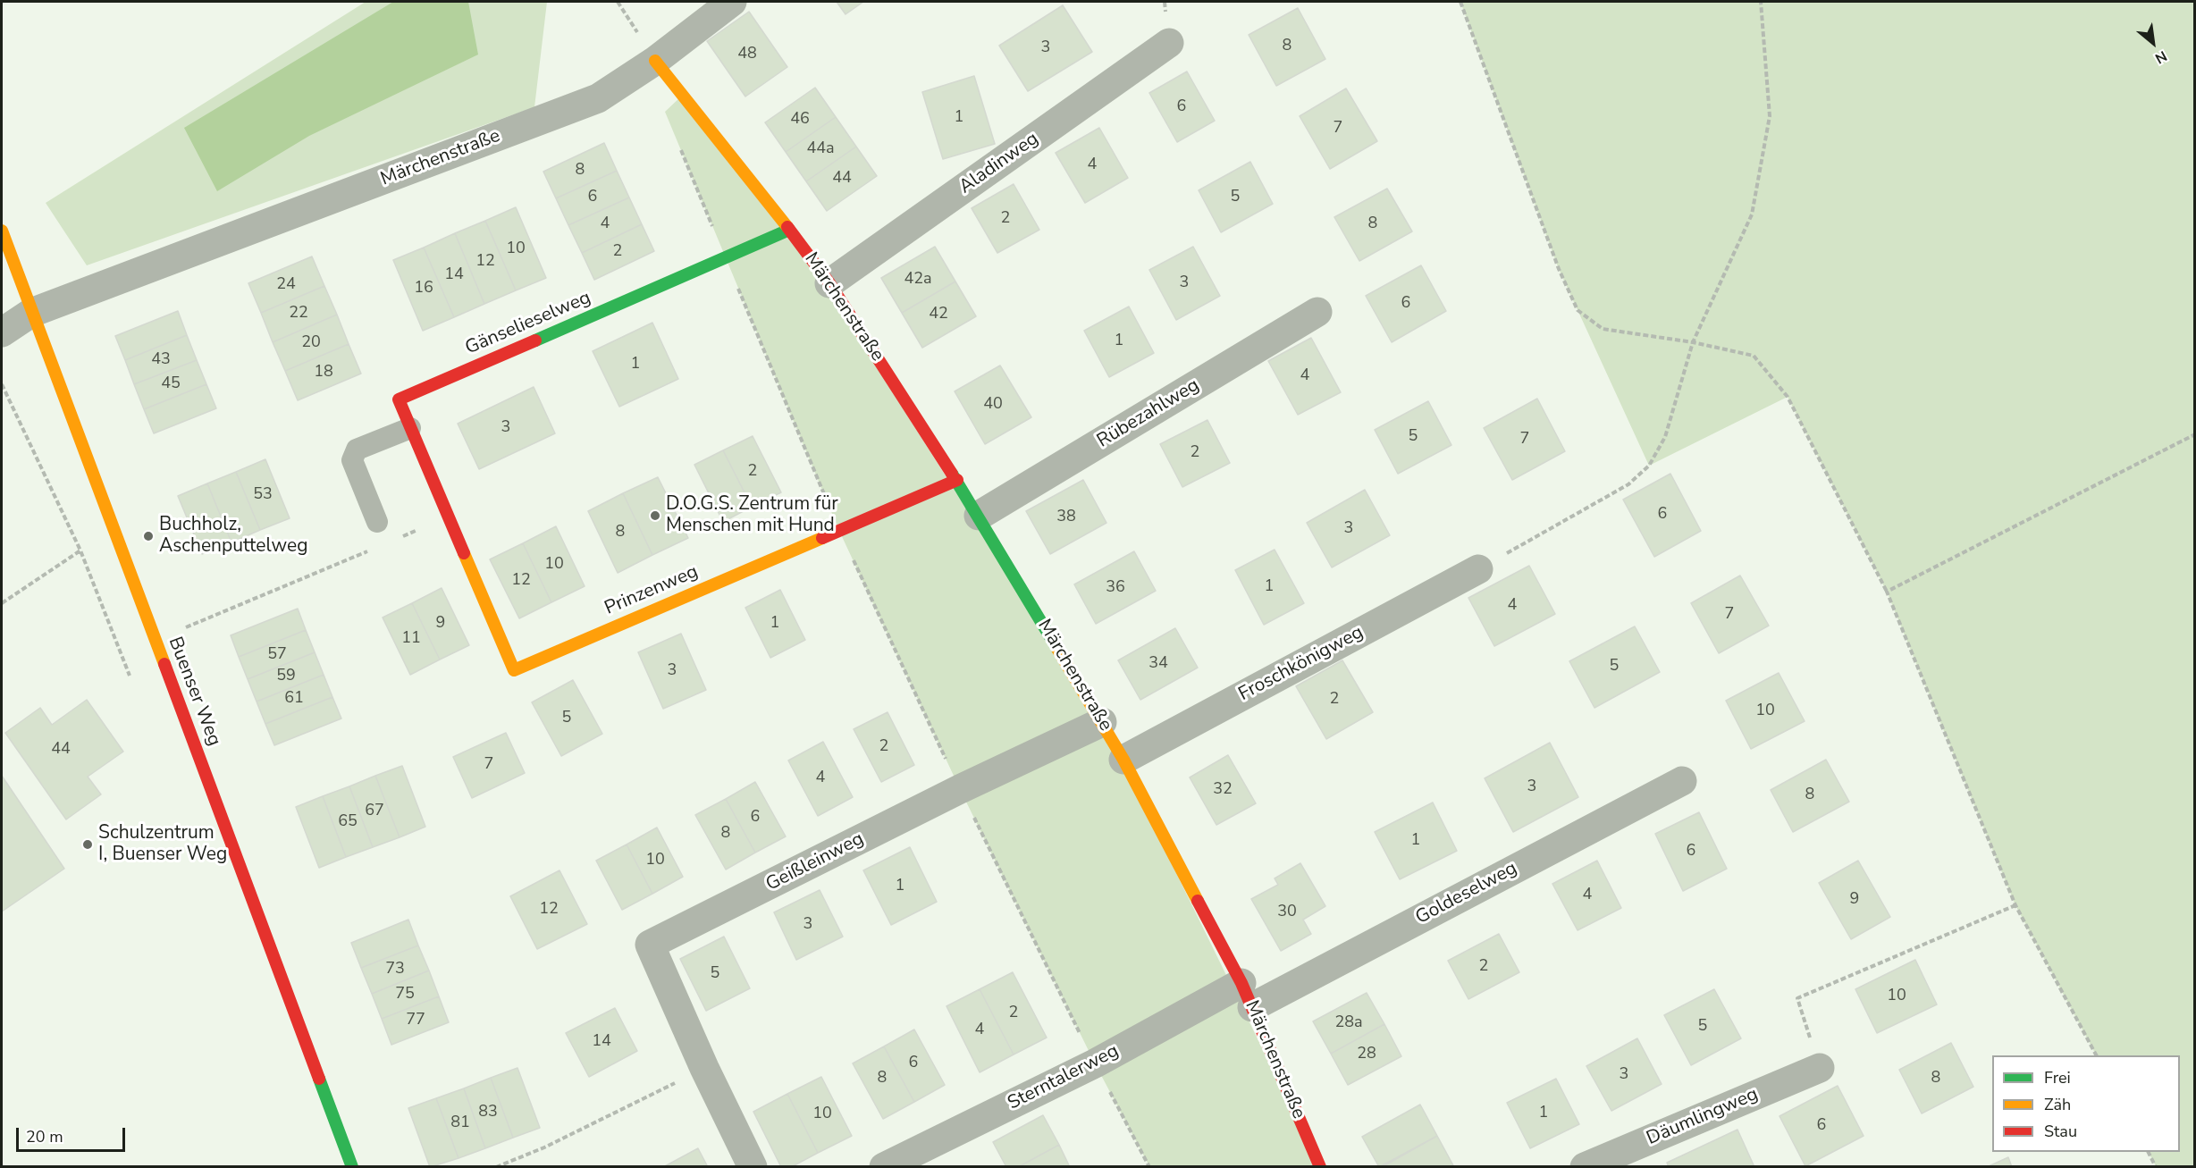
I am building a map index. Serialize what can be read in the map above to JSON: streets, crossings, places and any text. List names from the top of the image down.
{
  "streets": {
    "street": [
      "Märchenstraße",
      "Aladinweg",
      "Gänselieselweg",
      "Rübezahlweg",
      "Prinzenweg",
      "Froschkönigweg",
      "Buenser Weg",
      "Geißleinweg",
      "Goldeselweg",
      "Sterntalerweg",
      "Däumlingweg"
    ]
  },
  "crossings": [
    ["Märchenstraße", "Aladinweg"],
    ["Märchenstraße", "Gänselieselweg"],
    ["Märchenstraße", "Rübezahlweg"],
    ["Märchenstraße", "Prinzenweg"],
    ["Märchenstraße", "Froschkönigweg"],
    ["Märchenstraße", "Buenser Weg"],
    ["Märchenstraße", "Geißleinweg"],
    ["Märchenstraße", "Goldeselweg"],
    ["Märchenstraße", "Sterntalerweg"],
    ["Gänselieselweg", "Prinzenweg"],
    ["Goldeselweg", "Sterntalerweg"]
  ],
  "places": ["D.O.G.S. Zentrum für Menschen mit Hund", "Buchholz, Aschenputtelweg", "Schulzentrum I, Buenser Weg"],
  "house_numbers": [
    "8",
    "3",
    "48",
    "6",
    "1",
    "46",
    "7",
    "44a",
    "4",
    "8",
    "44",
    "6",
    "5",
    "2",
    "4",
    "8",
    "10",
    "2",
    "12",
    "14",
    "42a",
    "3",
    "24",
    "16",
    "6",
    "22",
    "42",
    "1",
    "20",
    "43",
    "1",
    "18",
    "4",
    "45",
    "40",
    "3",
    "5",
    "7",
    "2",
    "2",
    "53",
    "6",
    "38",
    "3",
    "8",
    "10",
    "12",
    "1",
    "36",
    "4",
    "7",
    "9",
    "1",
    "11",
    "57",
    "34",
    "5",
    "3",
    "59",
    "61",
    "2",
    "10",
    "5",
    "2",
    "44",
    "7",
    "4",
    "3",
    "32",
    "8",
    "67",
    "6",
    "65",
    "8",
    "1",
    "6",
    "10",
    "1",
    "4",
    "9",
    "12",
    "30",
    "3",
    "2",
    "73",
    "5",
    "75",
    "10",
    "2",
    "77",
    "28a",
    "5",
    "4",
    "14",
    "28",
    "6",
    "3",
    "8",
    "8",
    "83",
    "1",
    "10",
    "81",
    "6"
  ],
  "legend": ["Frei", "Zäh", "Stau"],
  "scale_bar": "20 m",
  "north": "bottom right"
}
